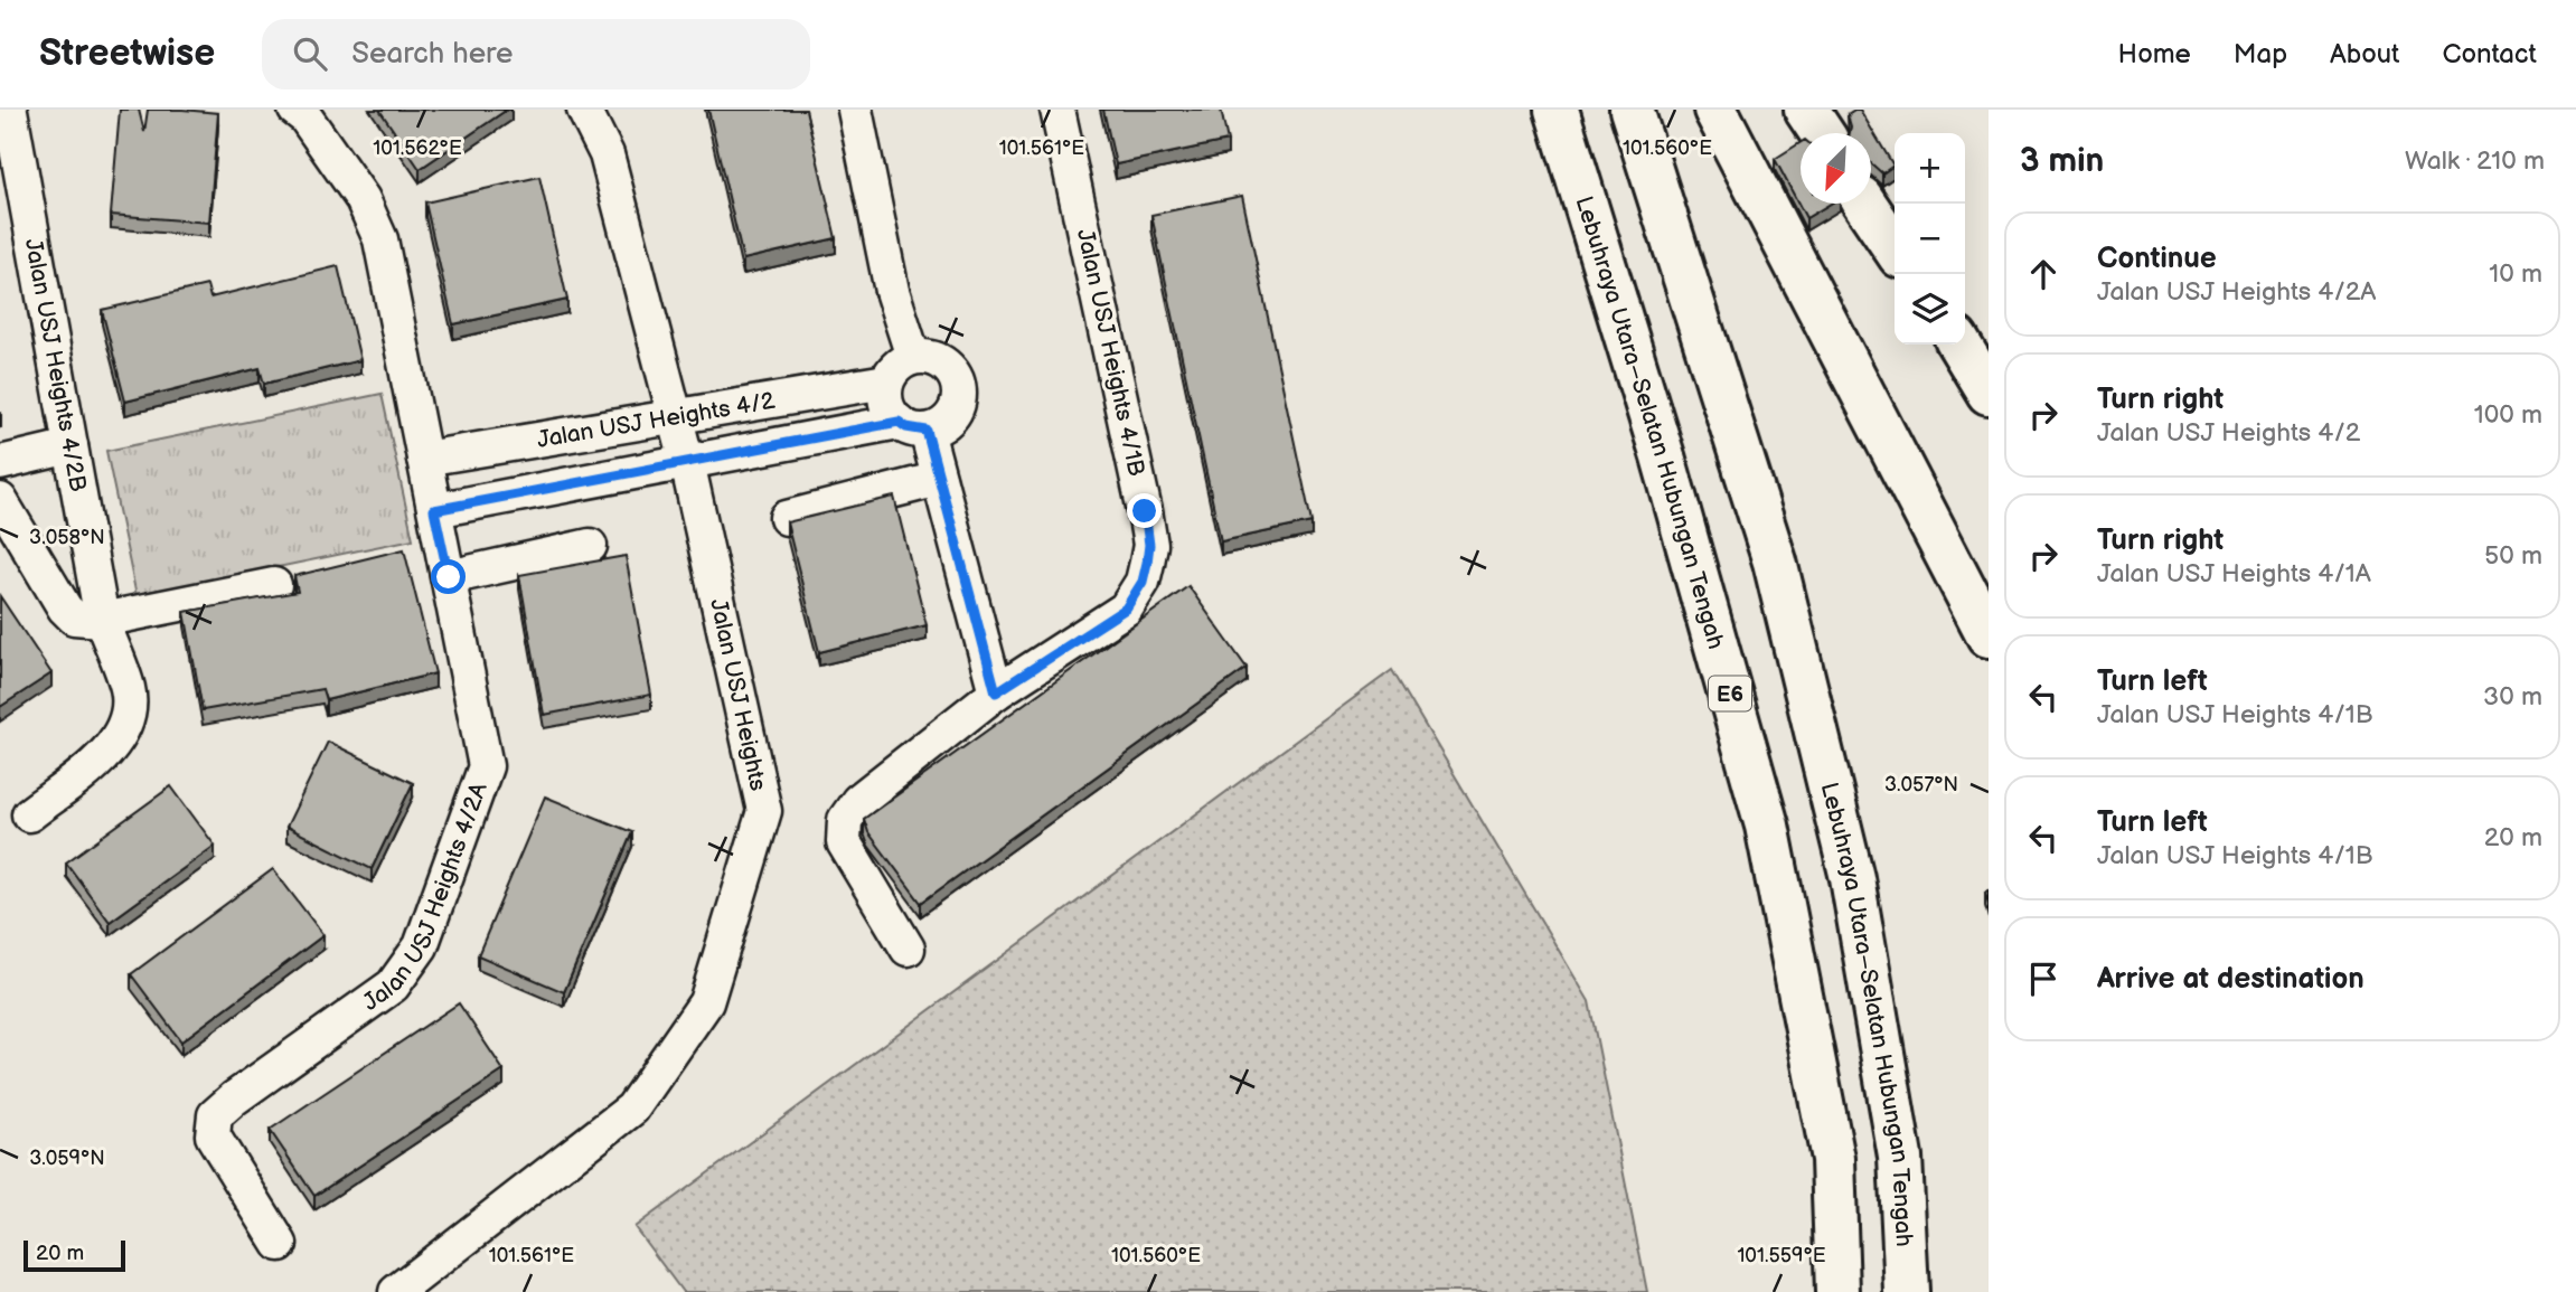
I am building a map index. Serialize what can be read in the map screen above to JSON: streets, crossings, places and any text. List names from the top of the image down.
{
  "streets": {
    "highway": ["Lebuhraya Utara–Selatan Hubungan Tengah", "E6"],
    "street": [
      "Jalan USJ Heights 4/1B",
      "Jalan USJ Heights 4/2B",
      "Jalan USJ Heights 4/2",
      "Jalan USJ Heights",
      "Jalan USJ Heights 4/2A"
    ]
  },
  "crossings": [
    ["Jalan USJ Heights 4/2", "Jalan USJ Heights"],
    ["Jalan USJ Heights 4/2", "Jalan USJ Heights 4/2A"]
  ],
  "scale_bar": "20 m",
  "north": "bottom left",
  "page": {
    "header": "Streetwise",
    "search": "Search here",
    "nav": [
      "Home",
      "Map",
      "About",
      "Contact"
    ],
    "heading": ["3 min", "Walk · 210 m"],
    "map_buttons": ["+", "−"],
    "list": [
      ["Continue", "Jalan USJ Heights 4/2A", "10 m"],
      ["Turn right", "Jalan USJ Heights 4/2", "100 m"],
      ["Turn right", "Jalan USJ Heights 4/1A", "50 m"],
      ["Turn left", "Jalan USJ Heights 4/1B", "30 m"],
      ["Turn left", "Jalan USJ Heights 4/1B", "20 m"],
      "Arrive at destination"
    ],
    "scale": "20 m"
  },
  "coordinates": [
    "101.562°E",
    "101.561°E",
    "101.560°E",
    "3.058°N",
    "3.057°N",
    "3.059°N",
    "101.559°E"
  ]
}
